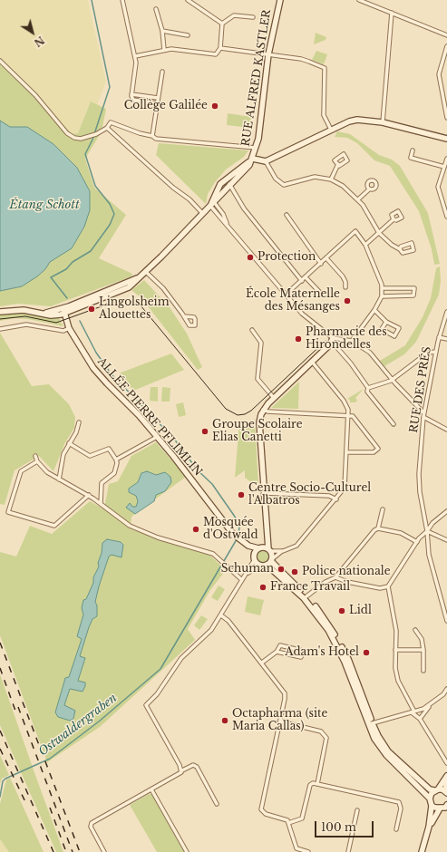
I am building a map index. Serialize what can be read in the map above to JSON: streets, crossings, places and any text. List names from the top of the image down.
{
  "streets": {
    "street": ["RUE ALFRED KASTLER", "RUE DES PRÉS", "ALLÉE PIERRE PFLIMLIN"]
  },
  "water": ["Étang Schott", "Ostwaldergraben"],
  "places": [
    "Collège Galilée",
    "Protection",
    "École Maternelle des Mésanges",
    "Lingolsheim Alouettes",
    "Pharmacie des Hirondelles",
    "Groupe Scolaire Elias Canetti",
    "Centre Socio-Culturel l'Albatros",
    "Mosquée d'Ostwald",
    "Schuman",
    "Police nationale",
    "France Travail",
    "Lidl",
    "Adam's Hotel",
    "Octapharma (site Maria Callas)"
  ],
  "scale_bar": "100 m",
  "north": "bottom right"
}
